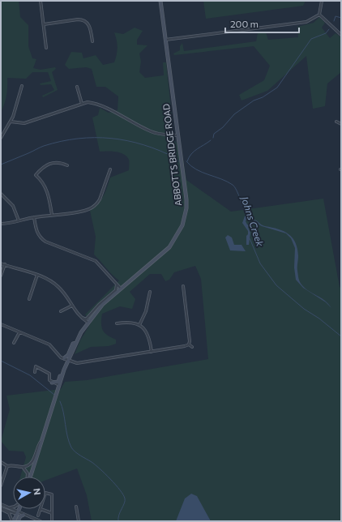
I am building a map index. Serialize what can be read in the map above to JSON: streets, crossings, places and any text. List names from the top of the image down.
{
  "streets": {
    "main road": ["ABBOTTS BRIDGE ROAD"]
  },
  "water": ["Johns Creek"],
  "scale_bar": "200 m",
  "north": "right"
}
